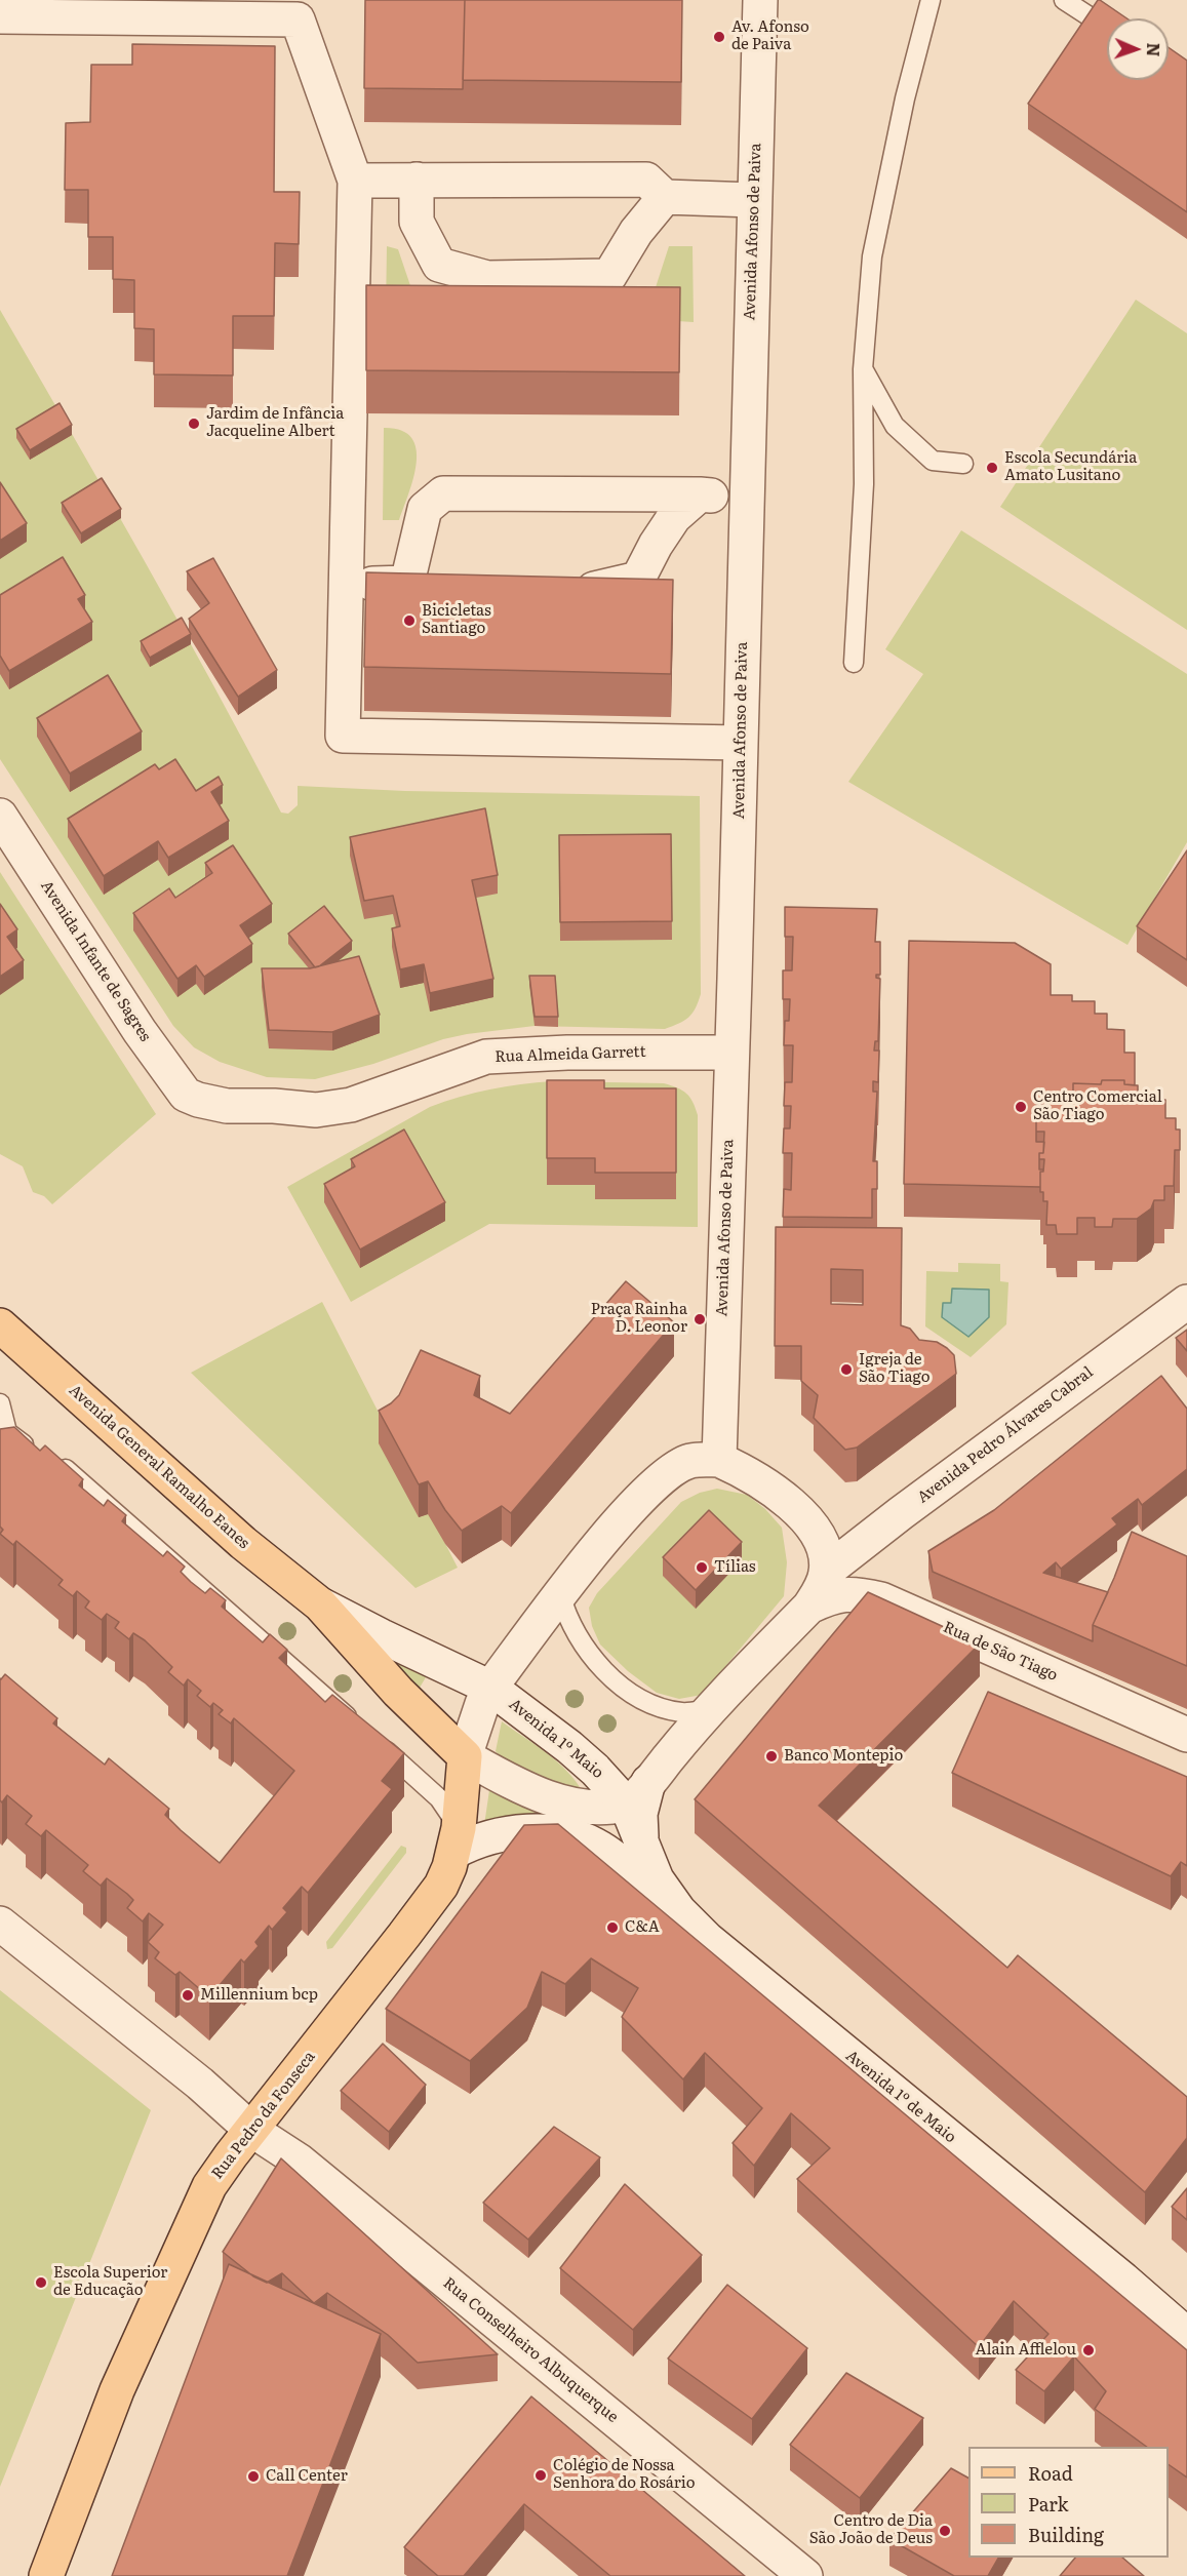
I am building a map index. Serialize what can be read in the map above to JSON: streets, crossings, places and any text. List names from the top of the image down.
{
  "streets": {
    "main road": ["Avenida General Ramalho Eanes", "Rua Pedro da Fonseca"],
    "street": [
      "Avenida Afonso de Paiva",
      "Avenida Infante de Sagres",
      "Rua Almeida Garrett",
      "Avenida Pedro Álvares Cabral",
      "Rua de São Tiago",
      "Avenida 1º Maio",
      "Avenida 1º de Maio",
      "Rua Conselheiro Albuquerque"
    ]
  },
  "crossings": [
    ["Avenida Afonso de Paiva", "Rua Almeida Garrett"],
    ["Avenida Infante de Sagres", "Rua Almeida Garrett"],
    ["Avenida General Ramalho Eanes", "Avenida 1º Maio"],
    ["Avenida General Ramalho Eanes", "Rua Pedro da Fonseca"],
    ["Avenida 1º Maio", "Avenida 1º de Maio"],
    ["Rua Pedro da Fonseca", "Rua Conselheiro Albuquerque"]
  ],
  "places": [
    "Av. Afonso de Paiva",
    "Jardim de Infância Jacqueline Albert",
    "Escola Secundária Amato Lusitano",
    "Bicicletas Santiago",
    "Centro Comercial São Tiago",
    "Praça Rainha D. Leonor",
    "Igreja de São Tiago",
    "Tílias",
    "Banco Montepio",
    "C&A",
    "Millennium bcp",
    "Escola Superior de Educação",
    "Alain Afflelou",
    "Colégio de Nossa Senhora do Rosário",
    "Call Center",
    "Centro de Dia São João de Deus"
  ],
  "legend": ["Road", "Park", "Building"],
  "north": "right"
}
